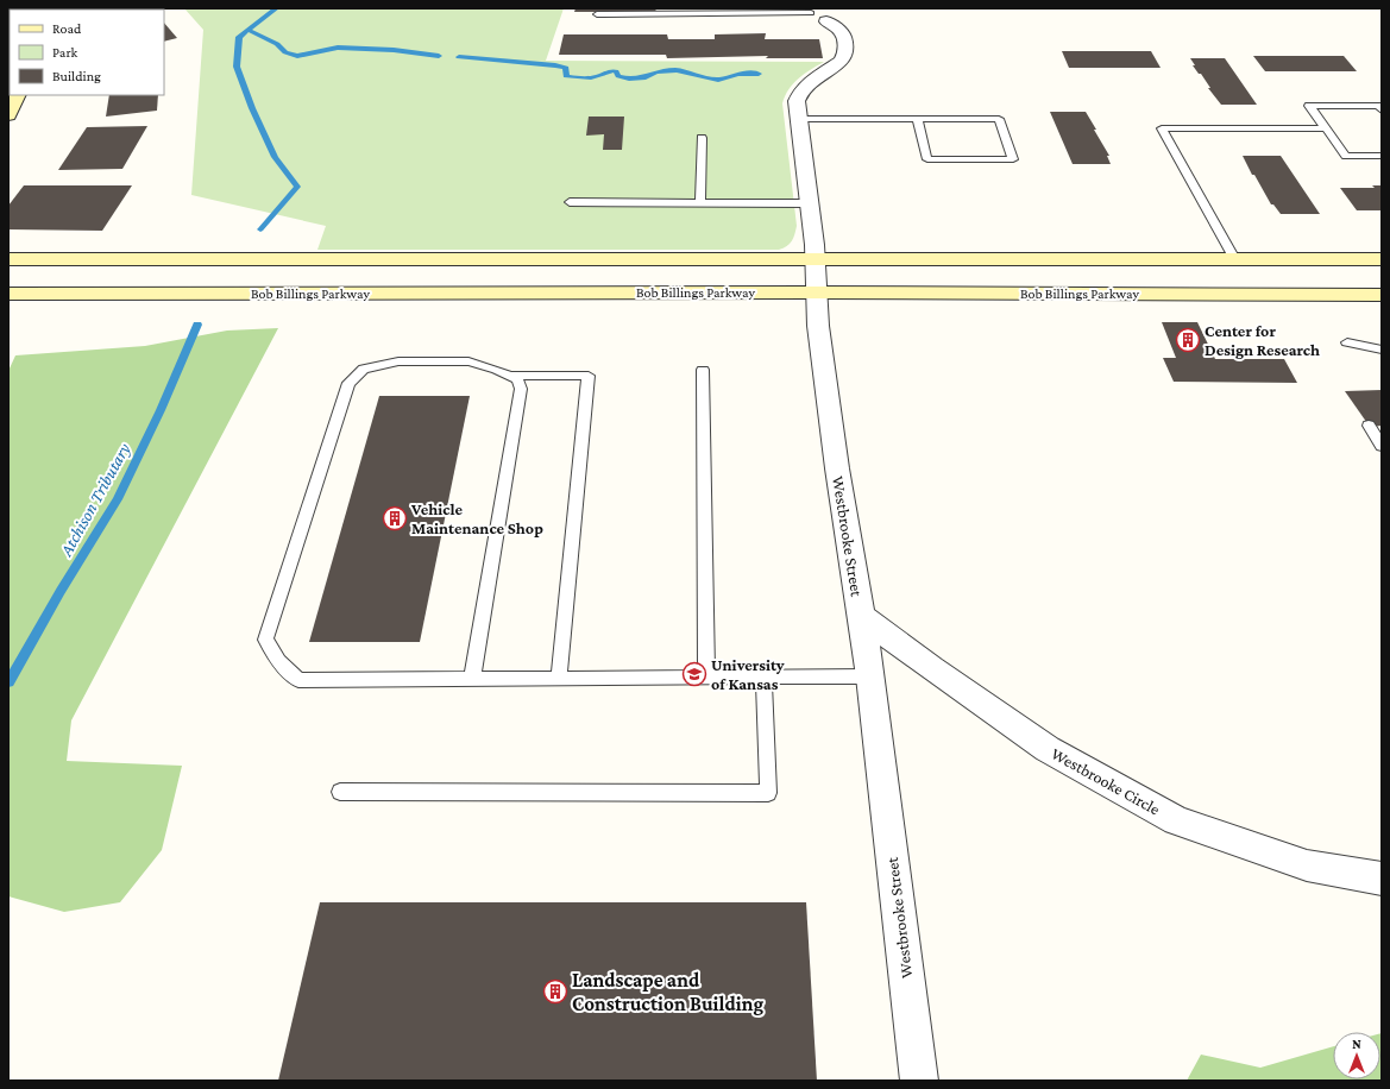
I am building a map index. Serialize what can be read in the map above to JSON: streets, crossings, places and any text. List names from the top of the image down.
{
  "streets": {
    "main road": ["Bob Billings Parkway"],
    "street": ["Westbrooke Street", "Westbrooke Circle"]
  },
  "crossings": [
    ["Bob Billings Parkway", "Westbrooke Street"],
    ["Westbrooke Street", "Westbrooke Circle"]
  ],
  "water": ["Atchison Tributary"],
  "places": {
    "building": ["Center for Design Research", "Vehicle Maintenance Shop", "Landscape and Construction Building"],
    "school or university": ["University of Kansas"]
  },
  "legend": ["Road", "Park", "Building"],
  "north": "top"
}
